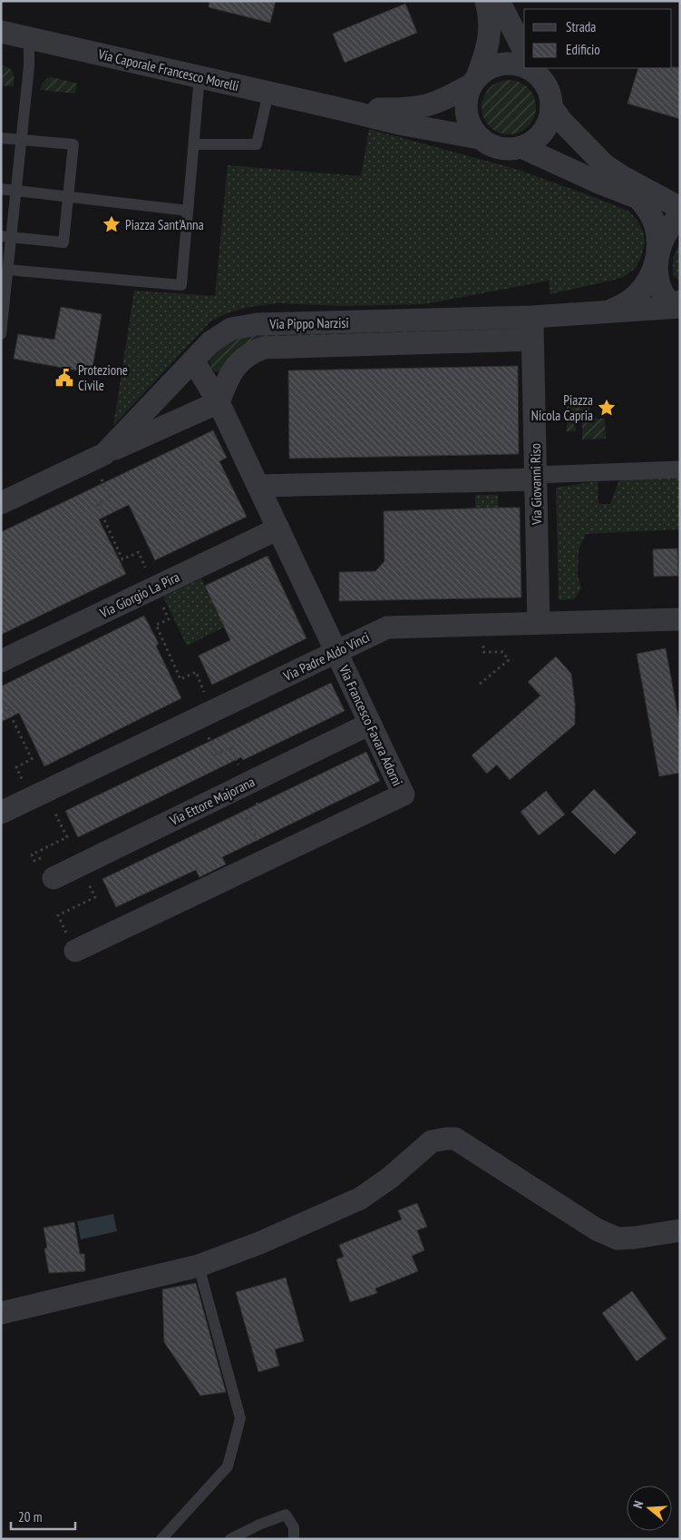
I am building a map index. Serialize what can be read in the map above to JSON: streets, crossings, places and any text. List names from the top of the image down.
{
  "streets": {
    "street": [
      "Via Caporale Francesco Morelli",
      "Via Pippo Narzisi",
      "Via Giovanni Riso",
      "Via Giorgio La Pira",
      "Via Padre Aldo Vinci",
      "Via Francesco Favara Adorni",
      "Via Ettore Majorana"
    ]
  },
  "crossings": [
    ["Via Pippo Narzisi", "Via Giovanni Riso"],
    ["Via Pippo Narzisi", "Via Francesco Favara Adorni"],
    ["Via Giovanni Riso", "Via Padre Aldo Vinci"],
    ["Via Giorgio La Pira", "Via Francesco Favara Adorni"],
    ["Via Padre Aldo Vinci", "Via Francesco Favara Adorni"],
    ["Via Francesco Favara Adorni", "Via Ettore Majorana"]
  ],
  "places": {
    "place": ["Piazza Sant'Anna", "Piazza Nicola Capria"],
    "public building": ["Protezione Civile"]
  },
  "legend": ["Strada", "Edificio"],
  "scale_bar": "20 m",
  "north": "left"
}
